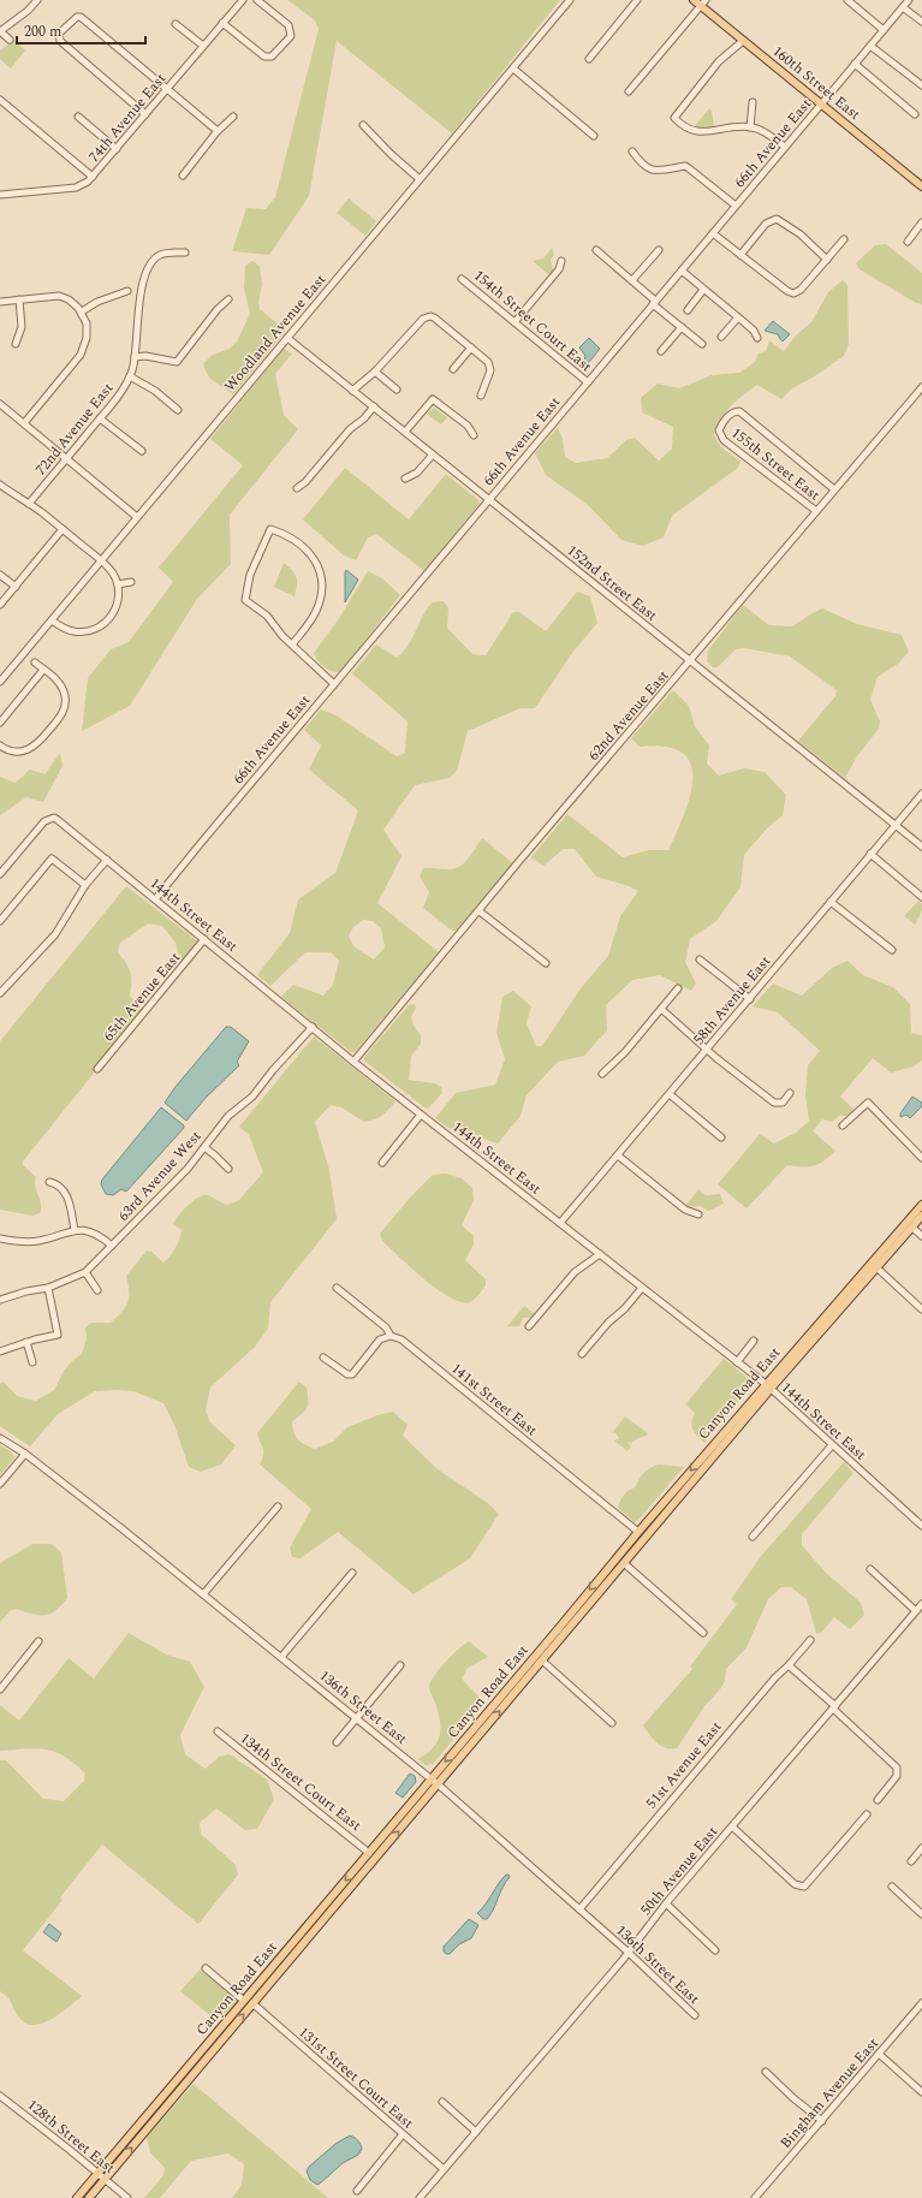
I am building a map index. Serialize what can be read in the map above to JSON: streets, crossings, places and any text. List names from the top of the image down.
{
  "streets": {
    "main road": ["160th Street East", "Canyon Road East"],
    "street": [
      "74th Avenue East",
      "66th Avenue East",
      "154th Street Court East",
      "Woodland Avenue East",
      "72nd Avenue East",
      "155th Street East",
      "152nd Street East",
      "62nd Avenue East",
      "144th Street East",
      "65th Avenue East",
      "58th Avenue East",
      "63rd Avenue West",
      "141st Street East",
      "136th Street East",
      "51st Avenue East",
      "134th Street Court East",
      "50th Avenue East",
      "131st Street Court East",
      "Bingham Avenue East",
      "128th Street East"
    ]
  },
  "crossings": [
    ["160th Street East", "66th Avenue East"],
    ["66th Avenue East", "154th Street Court East"],
    ["66th Avenue East", "152nd Street East"],
    ["66th Avenue East", "144th Street East"],
    ["Woodland Avenue East", "152nd Street East"],
    ["155th Street East", "62nd Avenue East"],
    ["152nd Street East", "62nd Avenue East"],
    ["152nd Street East", "58th Avenue East"],
    ["62nd Avenue East", "144th Street East"],
    ["144th Street East", "65th Avenue East"],
    ["144th Street East", "58th Avenue East"],
    ["144th Street East", "63rd Avenue West"],
    ["144th Street East", "Canyon Road East"],
    ["Canyon Road East", "141st Street East"],
    ["Canyon Road East", "136th Street East"],
    ["Canyon Road East", "134th Street Court East"],
    ["Canyon Road East", "131st Street Court East"],
    ["Canyon Road East", "128th Street East"],
    ["136th Street East", "51st Avenue East"],
    ["136th Street East", "50th Avenue East"],
    ["50th Avenue East", "131st Street Court East"]
  ],
  "scale_bar": "200 m"
}
